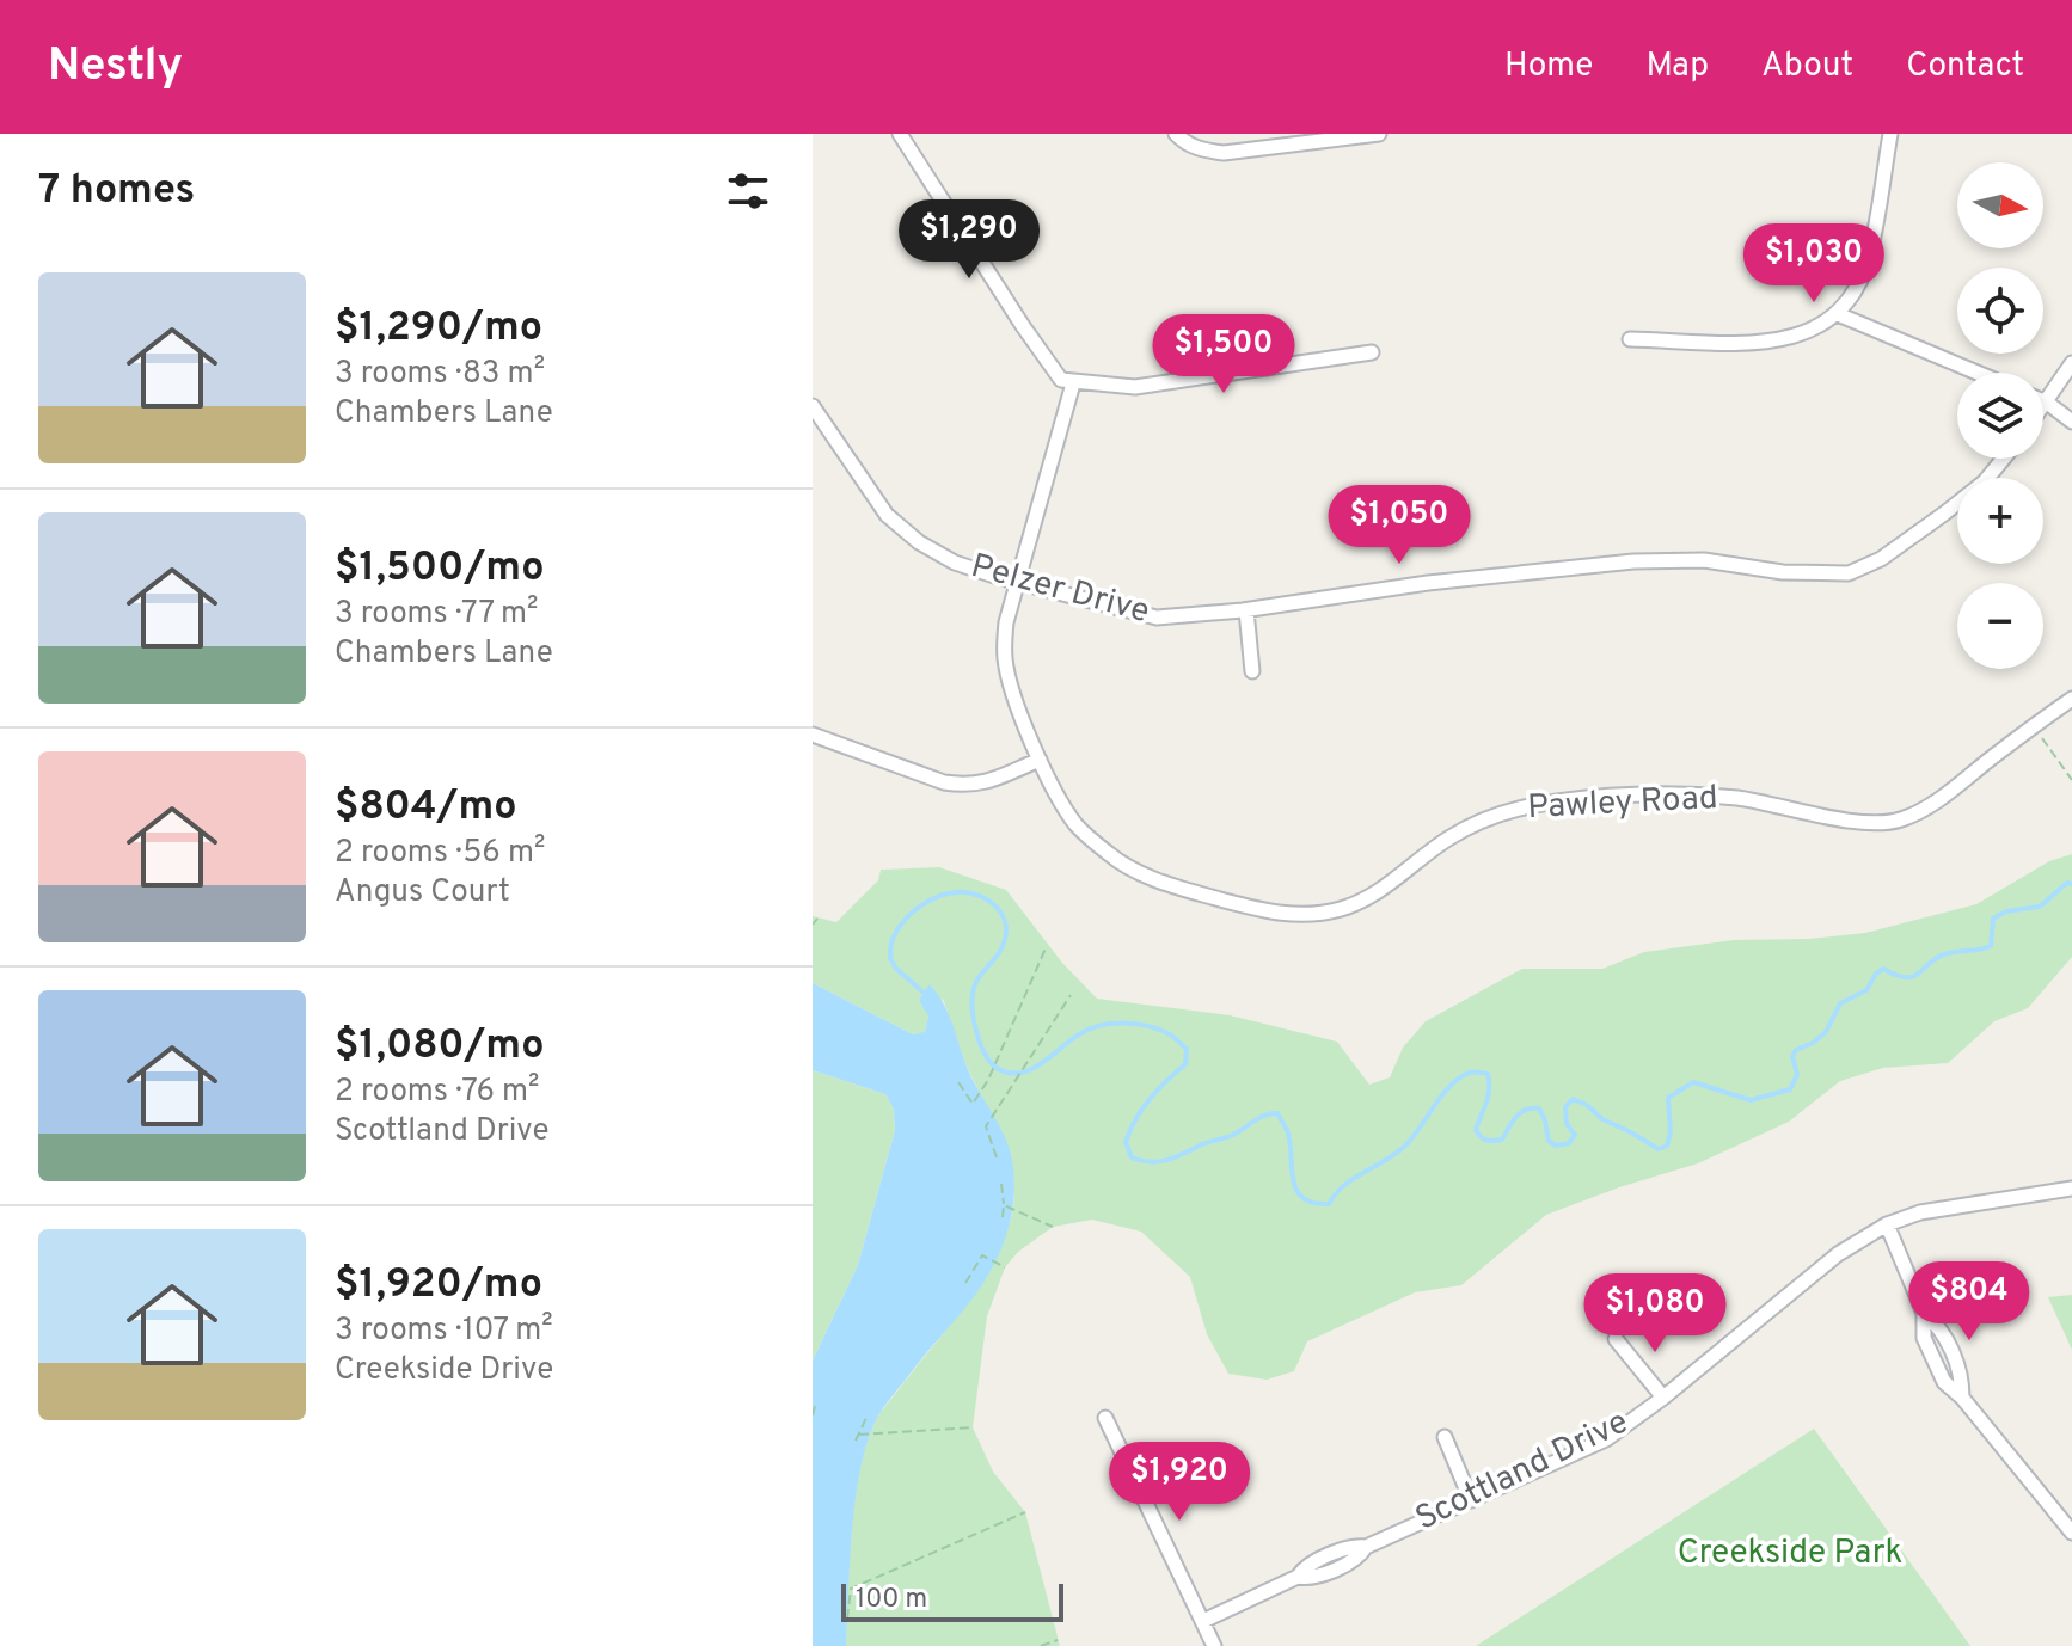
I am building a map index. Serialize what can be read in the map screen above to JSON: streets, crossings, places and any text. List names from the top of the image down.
{
  "streets": {
    "street": ["Pelzer Drive", "Pawley Road", "Scottland Drive"]
  },
  "crossings": [
    ["Pelzer Drive", "Pawley Road"]
  ],
  "parks": ["Creekside Park"],
  "scale_bar": "100 m",
  "north": "right",
  "page": {
    "header": "Nestly",
    "nav": [
      "Home",
      "Map",
      "About",
      "Contact"
    ],
    "heading": "7 homes",
    "map_buttons": ["+", "−"],
    "price": [
      "$1,290",
      "$1,030",
      "$1,500",
      "$1,050",
      "$804",
      "$1,080",
      "$1,920"
    ],
    "list": [
      {
        "name": "$1,290/mo",
        "note": "3 rooms · 83 m² · Chambers Lane"
      },
      {
        "name": "$1,500/mo",
        "note": "3 rooms · 77 m² · Chambers Lane"
      },
      {
        "name": "$804/mo",
        "note": "2 rooms · 56 m² · Angus Court"
      },
      {
        "name": "$1,080/mo",
        "note": "2 rooms · 76 m² · Scottland Drive"
      },
      {
        "name": "$1,920/mo",
        "note": "3 rooms · 107 m² · Creekside Drive"
      }
    ],
    "scale": "100 m"
  }
}
